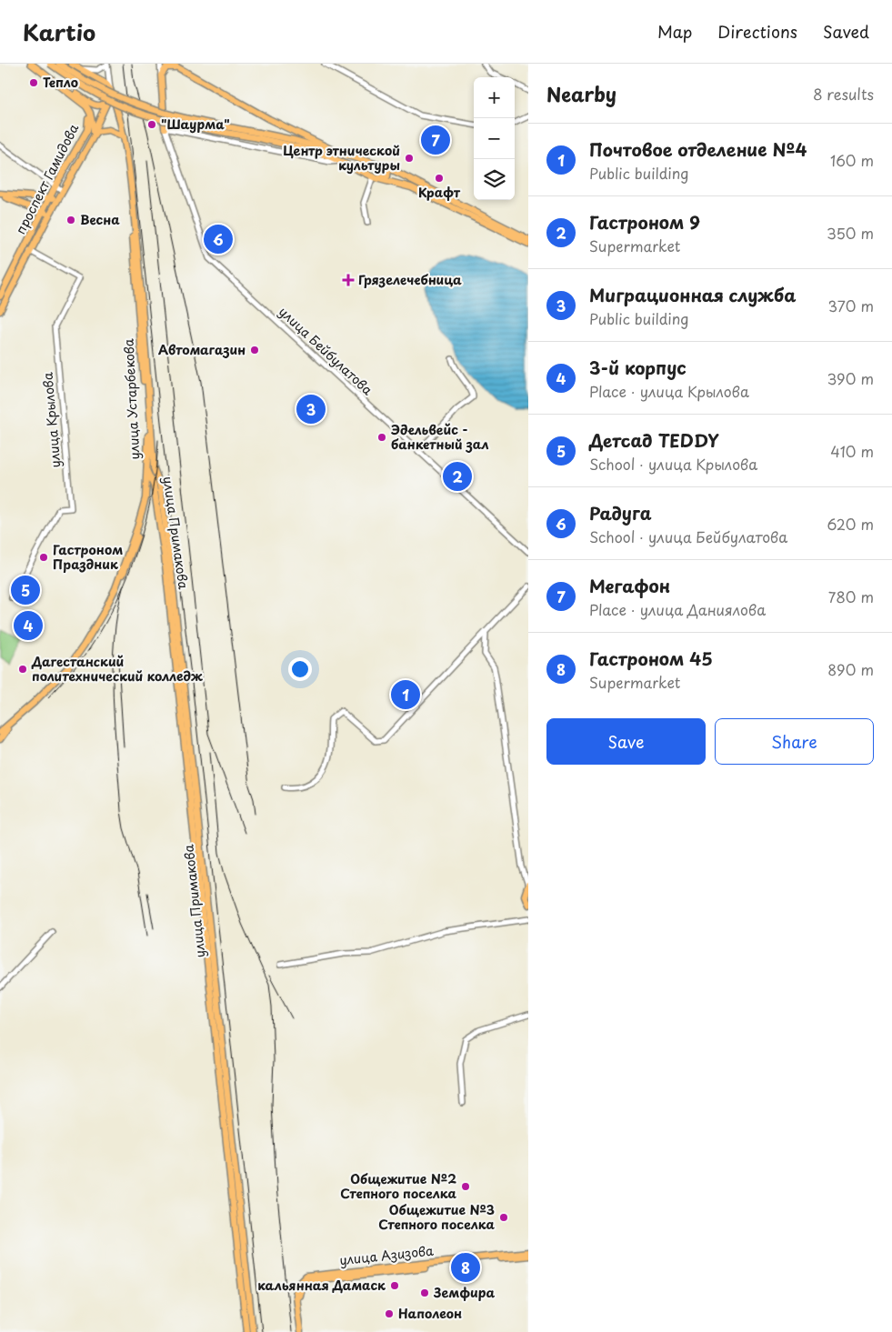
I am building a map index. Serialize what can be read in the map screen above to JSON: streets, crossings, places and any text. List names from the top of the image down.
{
  "streets": {
    "main road": [
      "проспект Гамидова",
      "улица Устарбекова",
      "улица Примакова",
      "улица Азизова"
    ],
    "street": ["улица Бейбулатова", "улица Крылова"]
  },
  "crossings": [
    ["проспект Гамидова", "улица Устарбекова"],
    ["проспект Гамидова", "улица Крылова"]
  ],
  "places": {
    "other": [
      "Тепло",
      "\"Шаурма\"",
      "Центр этнической культуры",
      "Крафт",
      "Весна",
      "Автомагазин",
      "Эдельвейс - банкетный зал",
      "Гастроном Праздник",
      "Дагестанский политехнический колледж",
      "Общежитие №2 Степного поселка",
      "Общежитие №3 Степного поселка",
      "кальянная Дамаск",
      "Земфира",
      "Наполеон"
    ],
    "health": ["Грязелечебница"]
  },
  "page": {
    "header": "Kartio",
    "nav": ["Map", "Directions", "Saved"],
    "heading": ["Nearby", "8 results"],
    "map_buttons": ["+", "−"],
    "list": [
      {
        "mark": "1",
        "name": "Почтовое отделение №4",
        "note": "Public building",
        "value": "160 m"
      },
      {
        "mark": "2",
        "name": "Гастроном 9",
        "note": "Supermarket",
        "value": "350 m"
      },
      {
        "mark": "3",
        "name": "Миграционная служба",
        "note": "Public building",
        "value": "370 m"
      },
      {
        "mark": "4",
        "name": "3-й корпус",
        "note": "Place · улица Крылова",
        "value": "390 m"
      },
      {
        "mark": "5",
        "name": "Детсад TEDDY",
        "note": "School · улица Крылова",
        "value": "410 m"
      },
      {
        "mark": "6",
        "name": "Радуга",
        "note": "School · улица Бейбулатова",
        "value": "620 m"
      },
      {
        "mark": "7",
        "name": "Мегафон",
        "note": "Place · улица Даниялова",
        "value": "780 m"
      },
      {
        "mark": "8",
        "name": "Гастроном 45",
        "note": "Supermarket",
        "value": "890 m"
      }
    ],
    "pins": [
      "7",
      "6",
      "3",
      "2",
      "5",
      "4",
      "1",
      "8"
    ],
    "buttons": ["Save", "Share"]
  }
}
